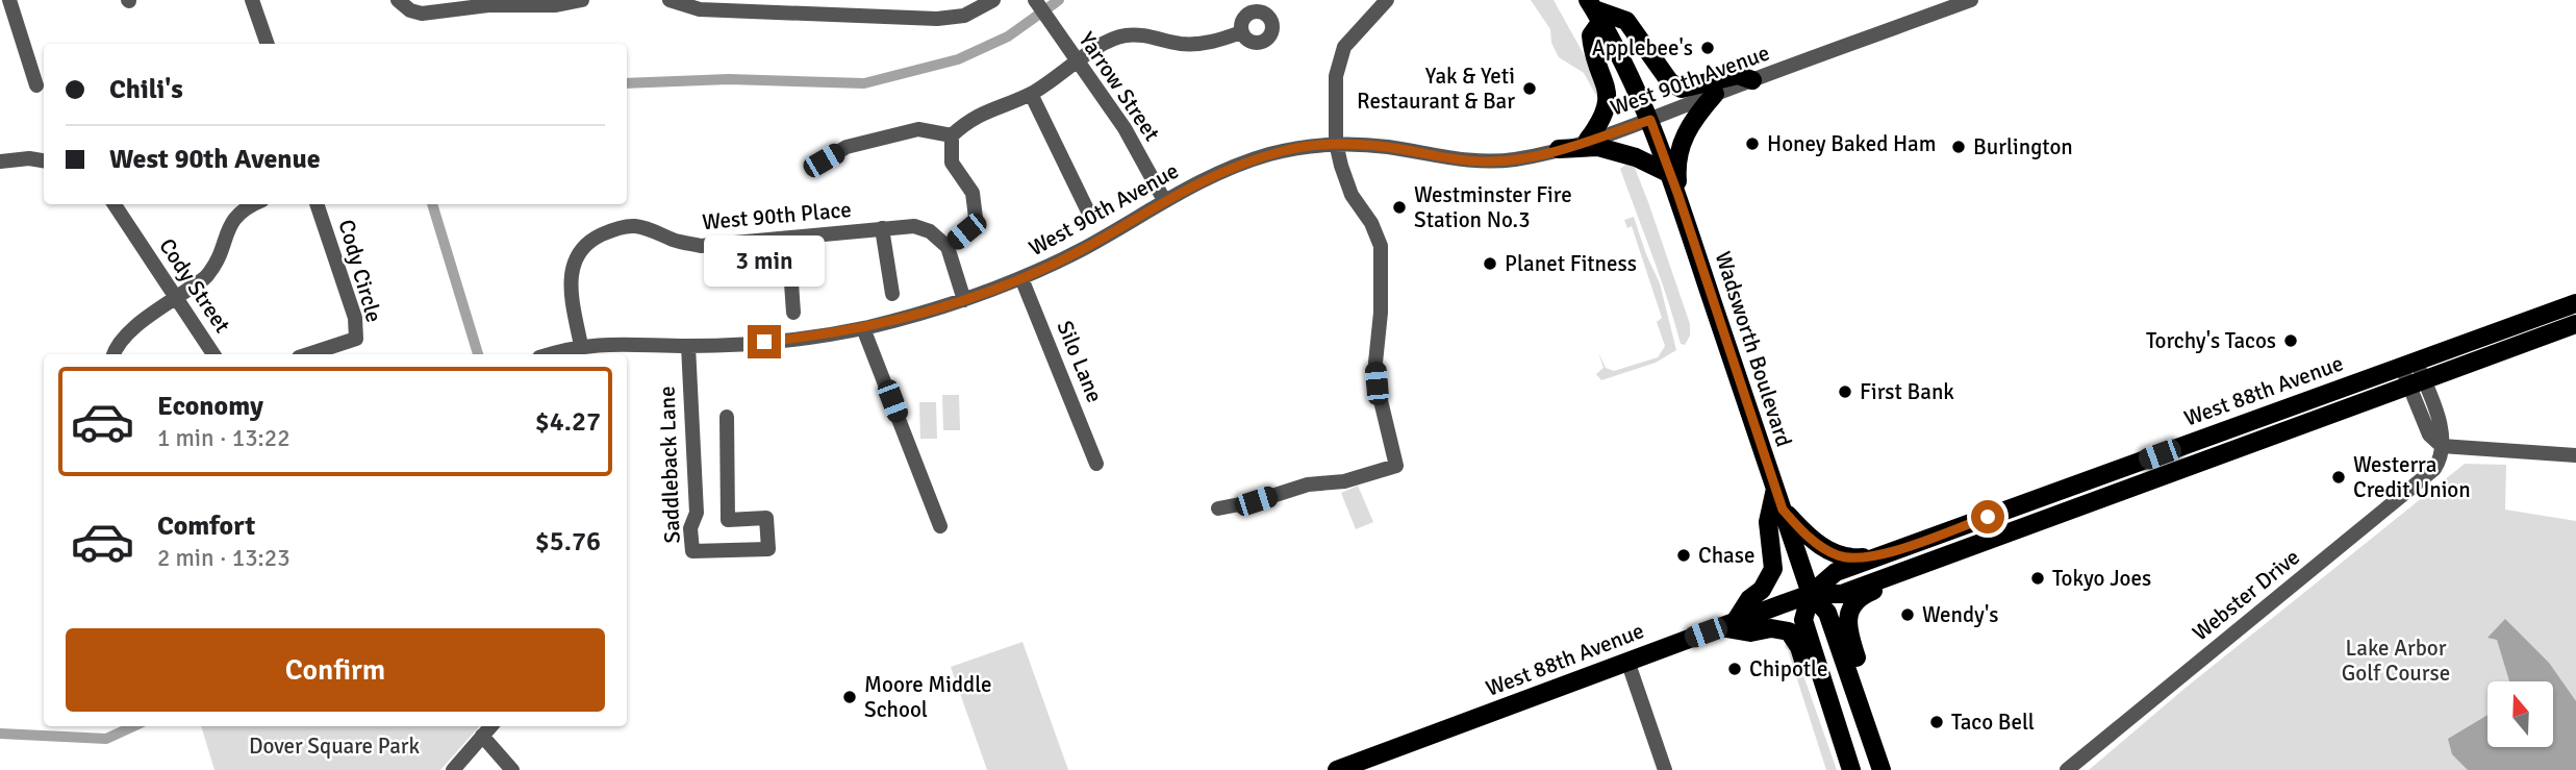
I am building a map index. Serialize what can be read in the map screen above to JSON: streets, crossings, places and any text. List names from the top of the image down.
{
  "streets": {
    "main road": ["Wadsworth Boulevard", "West 88th Avenue"],
    "street": [
      "West 90th Avenue",
      "Yarrow Street",
      "West 90th Place",
      "Cody Circle",
      "Cody Street",
      "Silo Lane",
      "Saddleback Lane",
      "Webster Drive"
    ]
  },
  "crossings": [
    ["West 90th Avenue", "Yarrow Street"],
    ["West 90th Avenue", "West 90th Place"],
    ["West 90th Avenue", "Wadsworth Boulevard"],
    ["West 90th Avenue", "Silo Lane"],
    ["West 90th Avenue", "Saddleback Lane"],
    ["Wadsworth Boulevard", "West 88th Avenue"]
  ],
  "parks": ["Lake Arbor Golf Course", "Dover Square Park"],
  "places": [
    "Applebee's",
    "Yak & Yeti Restaurant & Bar",
    "Honey Baked Ham",
    "Burlington",
    "Westminster Fire Station No.3",
    "Planet Fitness",
    "Torchy's Tacos",
    "First Bank",
    "Westerra Credit Union",
    "Chase",
    "Tokyo Joes",
    "Wendy's",
    "Chipotle",
    "Moore Middle School",
    "Taco Bell"
  ],
  "north": "top",
  "page": {
    "banner": ["Chili's", "West 90th Avenue"],
    "bubble": "3 min",
    "list": [
      {
        "name": "Economy",
        "note": "1 min · 13:22",
        "value": "$4.27"
      },
      {
        "name": "Comfort",
        "note": "2 min · 13:23",
        "value": "$5.76"
      }
    ],
    "buttons": "Confirm"
  }
}
